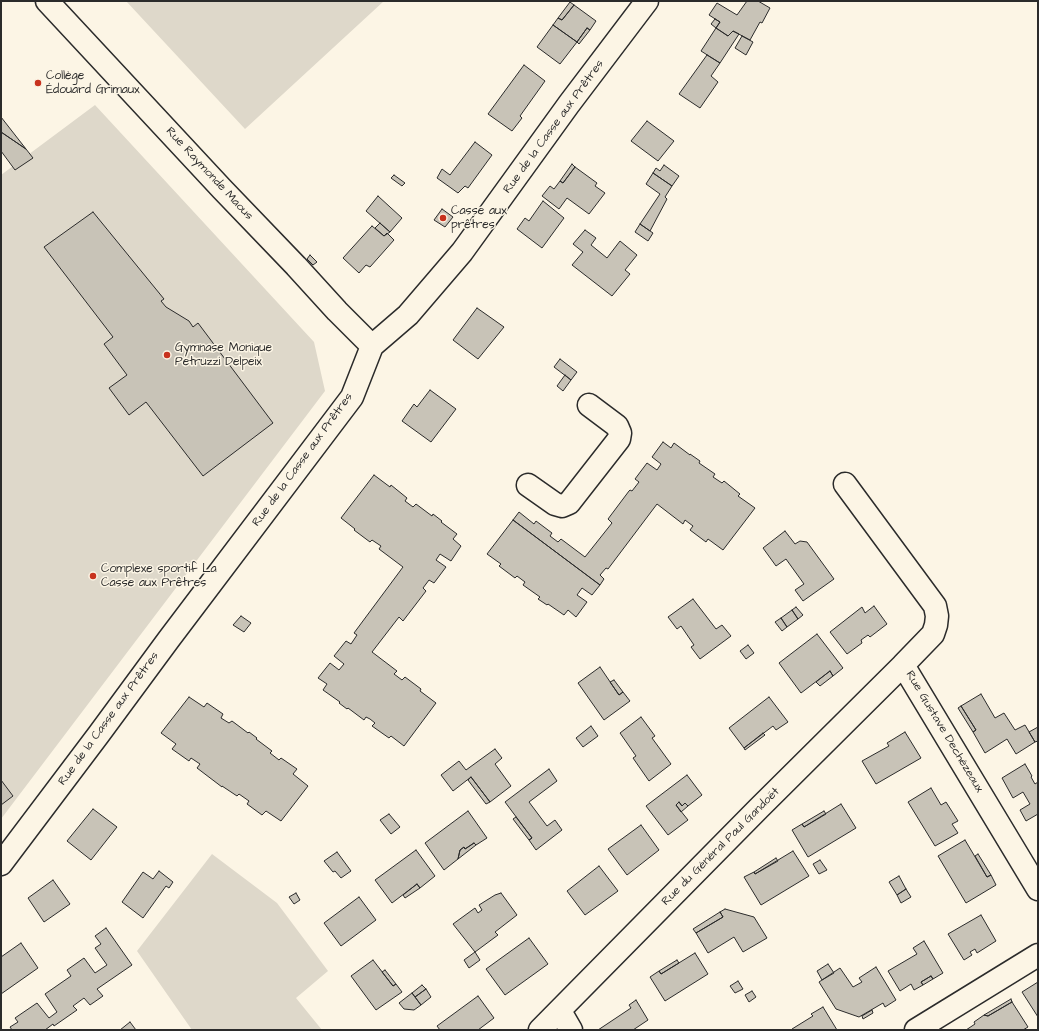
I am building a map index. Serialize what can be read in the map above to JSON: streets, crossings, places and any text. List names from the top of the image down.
{
  "streets": {
    "street": [
      "Rue de la Casse aux Prêtres",
      "Rue Raymonde Maous",
      "Rue Gustave Dechézeaux",
      "Rue du Général Paul Gandoët"
    ]
  },
  "crossings": [
    ["Rue de la Casse aux Prêtres", "Rue Raymonde Maous"],
    ["Rue Gustave Dechézeaux", "Rue du Général Paul Gandoët"]
  ],
  "places": [
    "Collège Édouard Grimaux",
    "Casse aux prêtres",
    "Gymnase Monique Petruzzi Delpeix",
    "Complexe sportif La Casse aux Prêtres"
  ]
}
